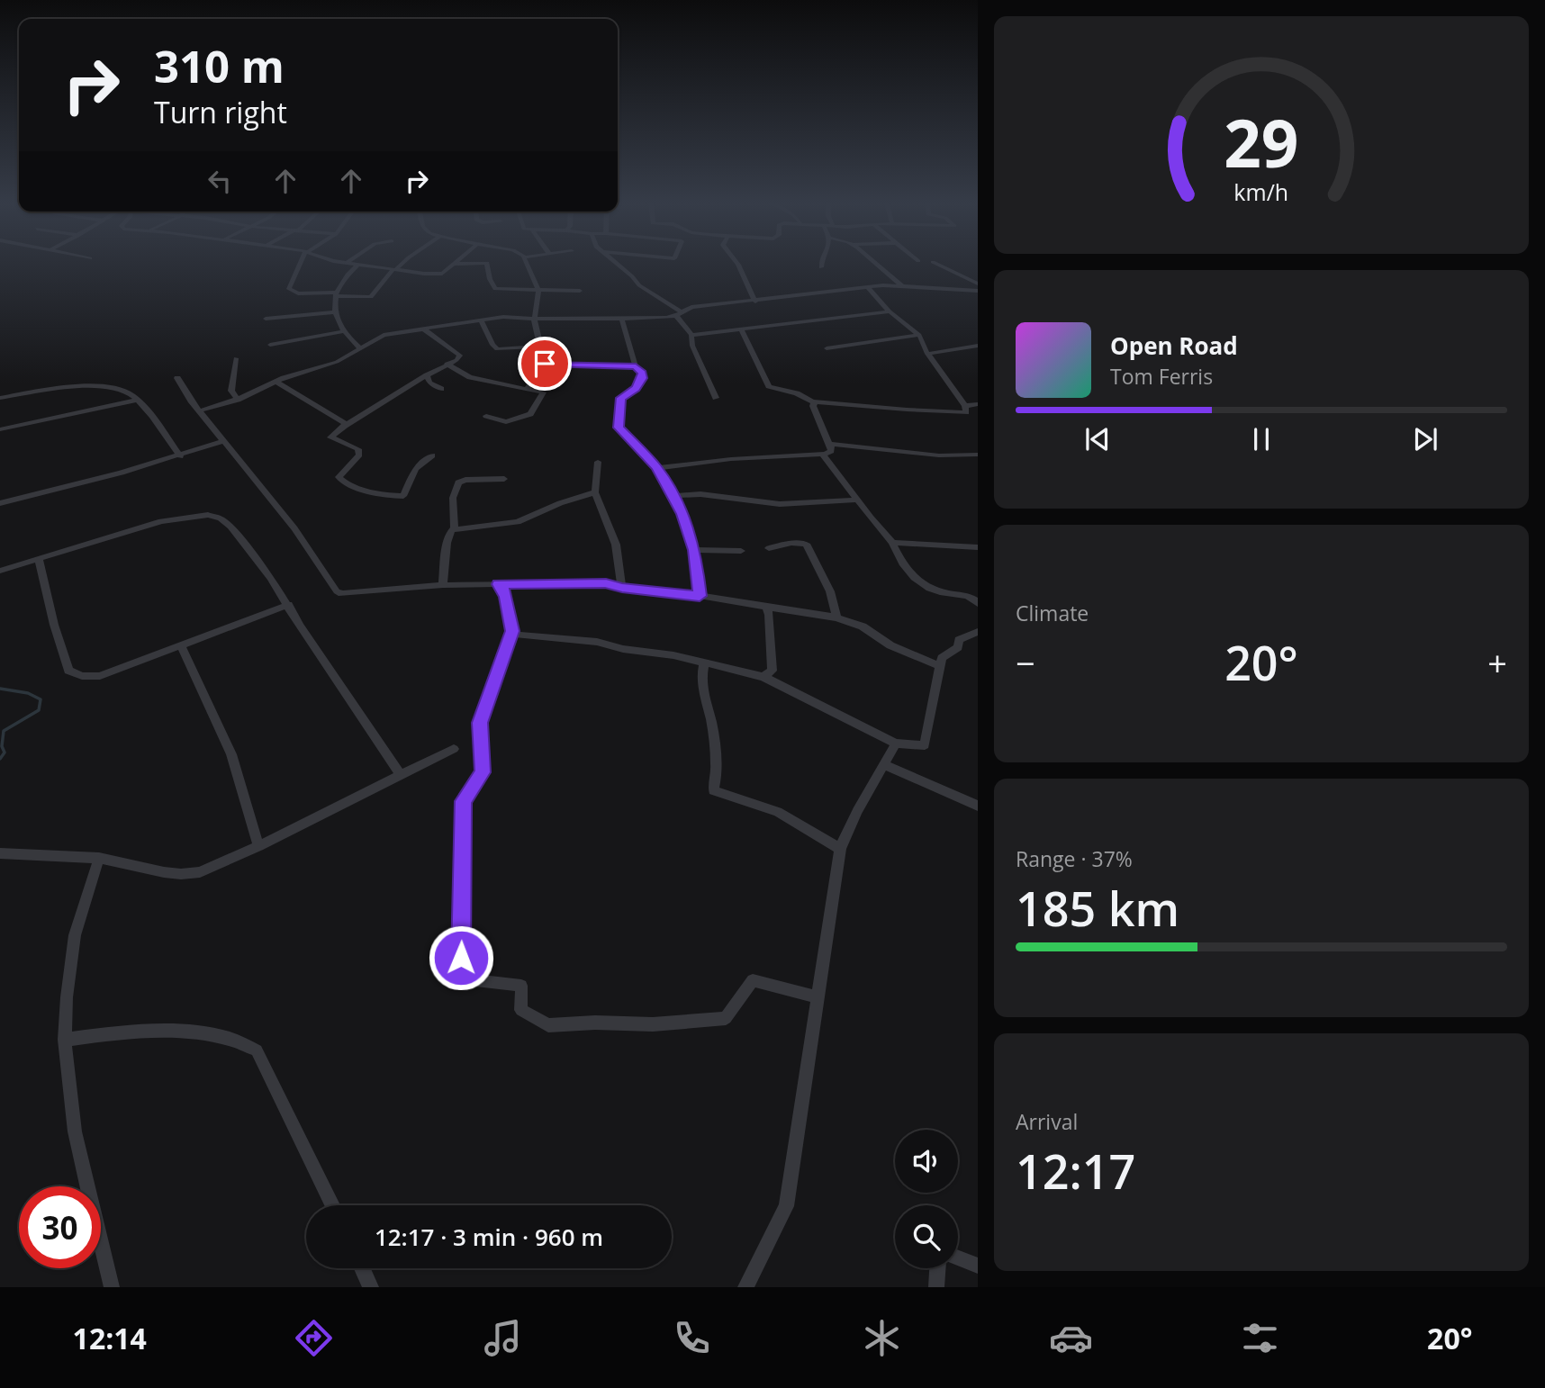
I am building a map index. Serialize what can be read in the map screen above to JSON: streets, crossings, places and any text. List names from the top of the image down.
{
  "page": {
    "turn": ["310 m", "Turn right"],
    "song": ["Open Road", "Tom Ferris"],
    "tile": [
      "Climate",
      ["Range · 37%", "185 km"],
      ["Arrival", "12:17"]
    ],
    "heat": ["−", "20°", "+"],
    "limit": "30",
    "trip": "12:17 · 3 min · 960 m",
    "tabs": ["12:14", "20°"],
    "gauge": ["29", "km/h"]
  }
}
